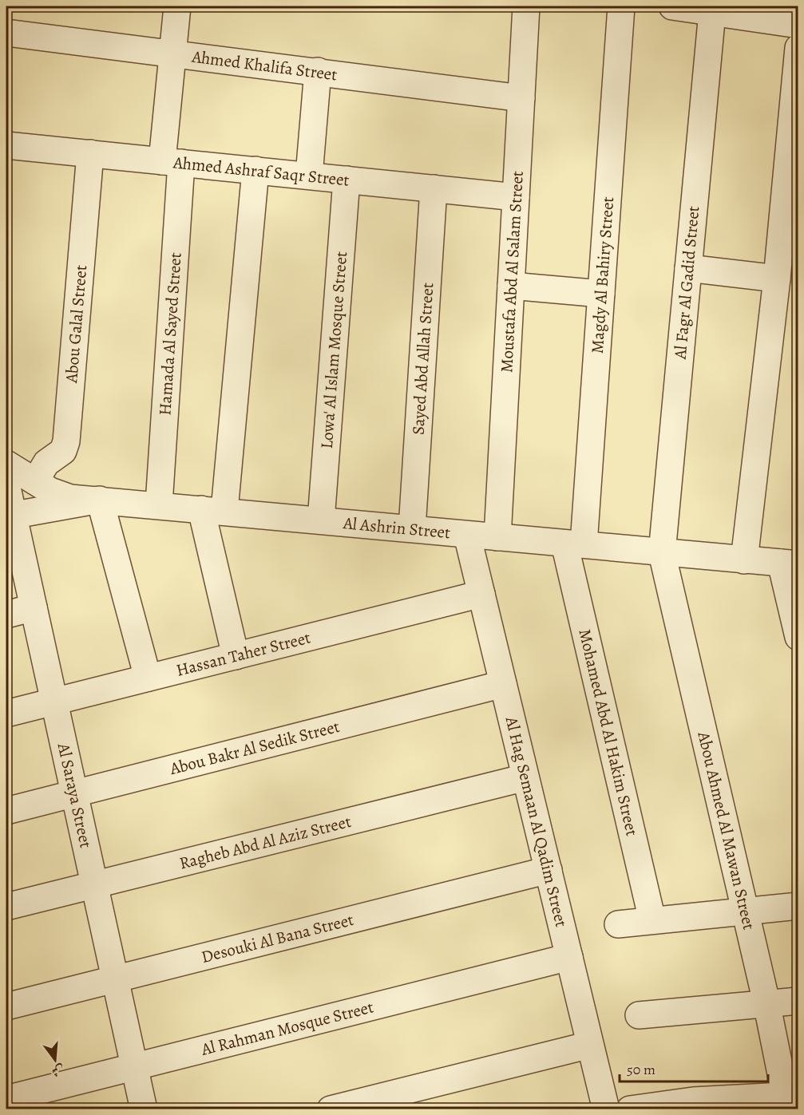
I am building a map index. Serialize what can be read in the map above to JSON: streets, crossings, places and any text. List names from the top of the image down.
{
  "streets": {
    "street": [
      "Ahmed Khalifa Street",
      "Ahmed Ashraf Saqr Street",
      "Moustafa Abd Al Salam Street",
      "Magdy Al Bahiry Street",
      "Al Fagr Al Gadid Street",
      "Abou Galal Street",
      "Hamada Al Sayed Street",
      "Lowa' Al Islam Mosque Street",
      "Sayed Abd Allah Street",
      "Al Ashrin Street",
      "Hassan Taher Street",
      "Mohamed Abd Al Hakim Street",
      "Abou Bakr Al Sedik Street",
      "Al Saraya Street",
      "Al Hag Semaan Al Qadim Street",
      "Abou Ahmed Al Mawan Street",
      "Ragheb Abd Al Aziz Street",
      "Desouki Al Bana Street",
      "Al Rahman Mosque Street"
    ]
  },
  "crossings": [
    ["Ahmed Khalifa Street", "Moustafa Abd Al Salam Street"],
    ["Ahmed Khalifa Street", "Hamada Al Sayed Street"],
    ["Ahmed Ashraf Saqr Street", "Moustafa Abd Al Salam Street"],
    ["Ahmed Ashraf Saqr Street", "Abou Galal Street"],
    ["Ahmed Ashraf Saqr Street", "Hamada Al Sayed Street"],
    ["Ahmed Ashraf Saqr Street", "Lowa' Al Islam Mosque Street"],
    ["Ahmed Ashraf Saqr Street", "Sayed Abd Allah Street"],
    ["Moustafa Abd Al Salam Street", "Al Ashrin Street"],
    ["Magdy Al Bahiry Street", "Al Ashrin Street"],
    ["Magdy Al Bahiry Street", "Mohamed Abd Al Hakim Street"],
    ["Al Fagr Al Gadid Street", "Al Ashrin Street"],
    ["Al Fagr Al Gadid Street", "Abou Ahmed Al Mawan Street"],
    ["Abou Galal Street", "Al Ashrin Street"],
    ["Hamada Al Sayed Street", "Al Ashrin Street"],
    ["Lowa' Al Islam Mosque Street", "Al Ashrin Street"],
    ["Sayed Abd Allah Street", "Al Ashrin Street"],
    ["Al Ashrin Street", "Mohamed Abd Al Hakim Street"],
    ["Al Ashrin Street", "Al Hag Semaan Al Qadim Street"],
    ["Al Ashrin Street", "Abou Ahmed Al Mawan Street"],
    ["Hassan Taher Street", "Al Saraya Street"],
    ["Hassan Taher Street", "Al Hag Semaan Al Qadim Street"],
    ["Abou Bakr Al Sedik Street", "Al Saraya Street"],
    ["Abou Bakr Al Sedik Street", "Al Hag Semaan Al Qadim Street"],
    ["Al Saraya Street", "Ragheb Abd Al Aziz Street"],
    ["Al Saraya Street", "Desouki Al Bana Street"],
    ["Al Saraya Street", "Al Rahman Mosque Street"],
    ["Al Hag Semaan Al Qadim Street", "Ragheb Abd Al Aziz Street"],
    ["Al Hag Semaan Al Qadim Street", "Desouki Al Bana Street"],
    ["Al Hag Semaan Al Qadim Street", "Al Rahman Mosque Street"]
  ],
  "scale_bar": "50 m",
  "north": "bottom"
}
